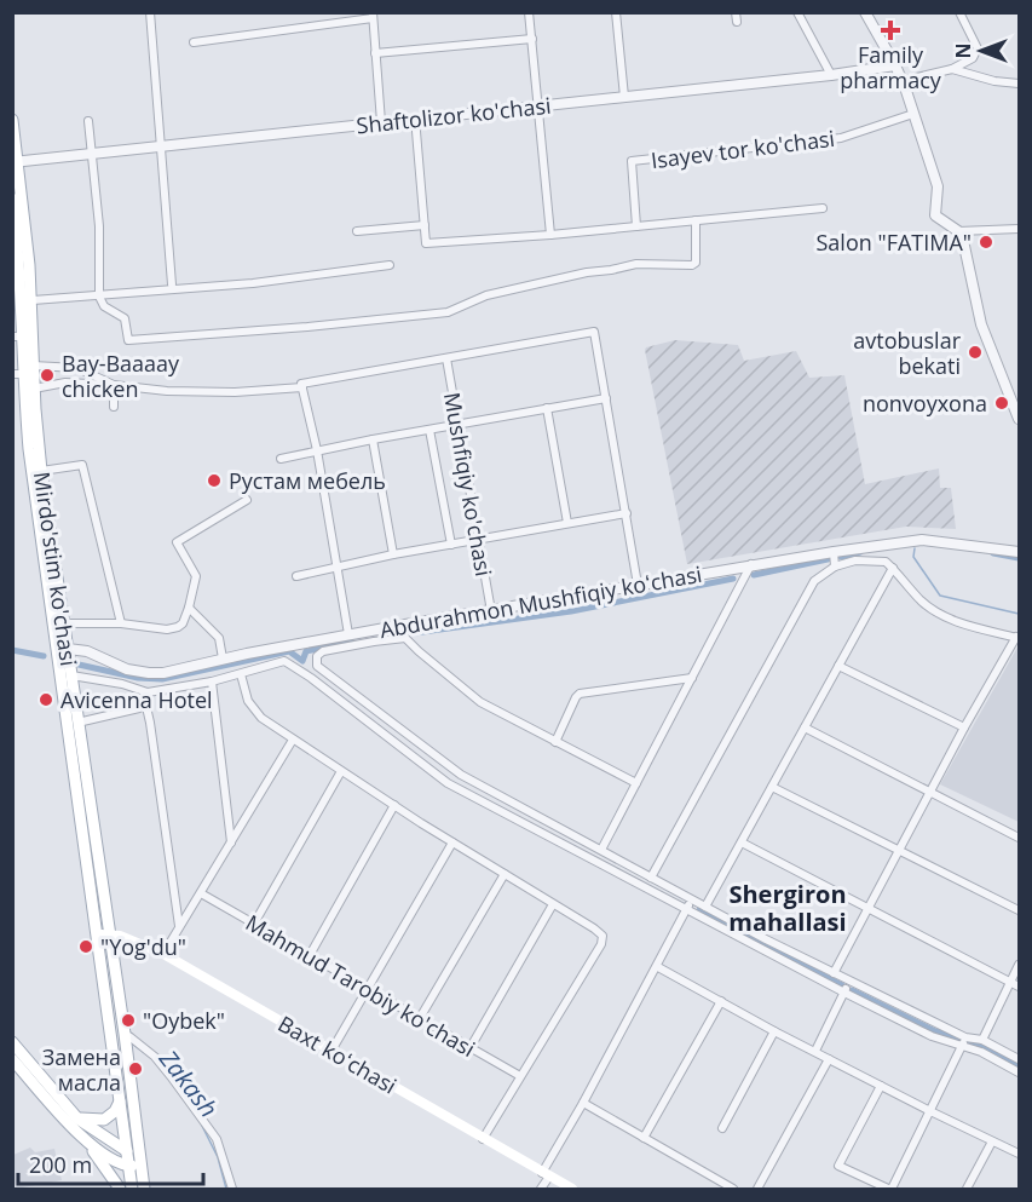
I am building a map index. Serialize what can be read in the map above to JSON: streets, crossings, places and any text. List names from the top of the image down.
{
  "streets": {
    "main road": ["Mirdo'stim ko'chasi", "Baxt koʻchasi"],
    "street": [
      "Shaftolizor ko'chasi",
      "Isayev tor ko'chasi",
      "Mushfiqiy ko'chasi",
      "Abdurahmon Mushfiqiy koʻchasi",
      "Mahmud Tarobiy ko'chasi"
    ]
  },
  "crossings": [
    ["Shaftolizor ko'chasi", "Mirdo'stim ko'chasi"],
    ["Mushfiqiy ko'chasi", "Abdurahmon Mushfiqiy koʻchasi"],
    ["Mirdo'stim ko'chasi", "Abdurahmon Mushfiqiy koʻchasi"],
    ["Mirdo'stim ko'chasi", "Baxt koʻchasi"]
  ],
  "districts": ["Shergiron mahallasi"],
  "water": ["Zakash"],
  "places": {
    "health": ["Family pharmacy"],
    "other": [
      "Salon \"FATIMA\"",
      "avtobuslar bekati",
      "Bay-Baaaay chicken",
      "nonvoyxona",
      "Рустам мебель",
      "Avicenna Hotel",
      "\"Yog'du\"",
      "\"Oybek\"",
      "Замена масла"
    ]
  },
  "scale_bar": "200 m",
  "north": "left"
}
